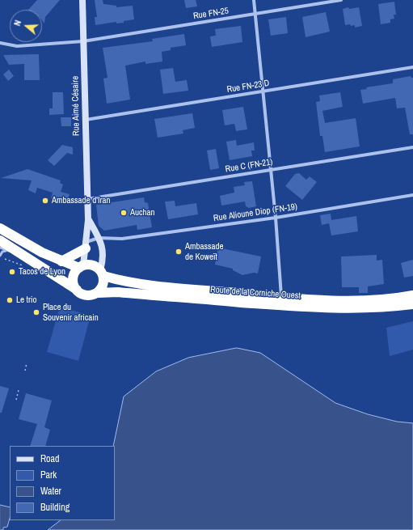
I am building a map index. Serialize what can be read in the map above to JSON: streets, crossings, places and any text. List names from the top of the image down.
{
  "streets": {
    "highway": ["Route de la Corniche Ouest"],
    "street": [
      "Rue FN-25",
      "Rue FN-23 D",
      "Rue Aimé Césaire",
      "Rue C (FN-21)",
      "Rue Alioune Diop (FN-19)"
    ]
  },
  "crossings": [
    ["Rue FN-25", "Rue Aimé Césaire"],
    ["Rue FN-23 D", "Rue Aimé Césaire"],
    ["Rue Aimé Césaire", "Rue C (FN-21)"]
  ],
  "places": [
    "Ambassade d'Iran",
    "Auchan",
    "Ambassade de Koweït",
    "Tacos de Lyon",
    "Le trio",
    "Place du Souvenir africain"
  ],
  "legend": [
    "Road",
    "Park",
    "Water",
    "Building"
  ],
  "north": "left"
}
